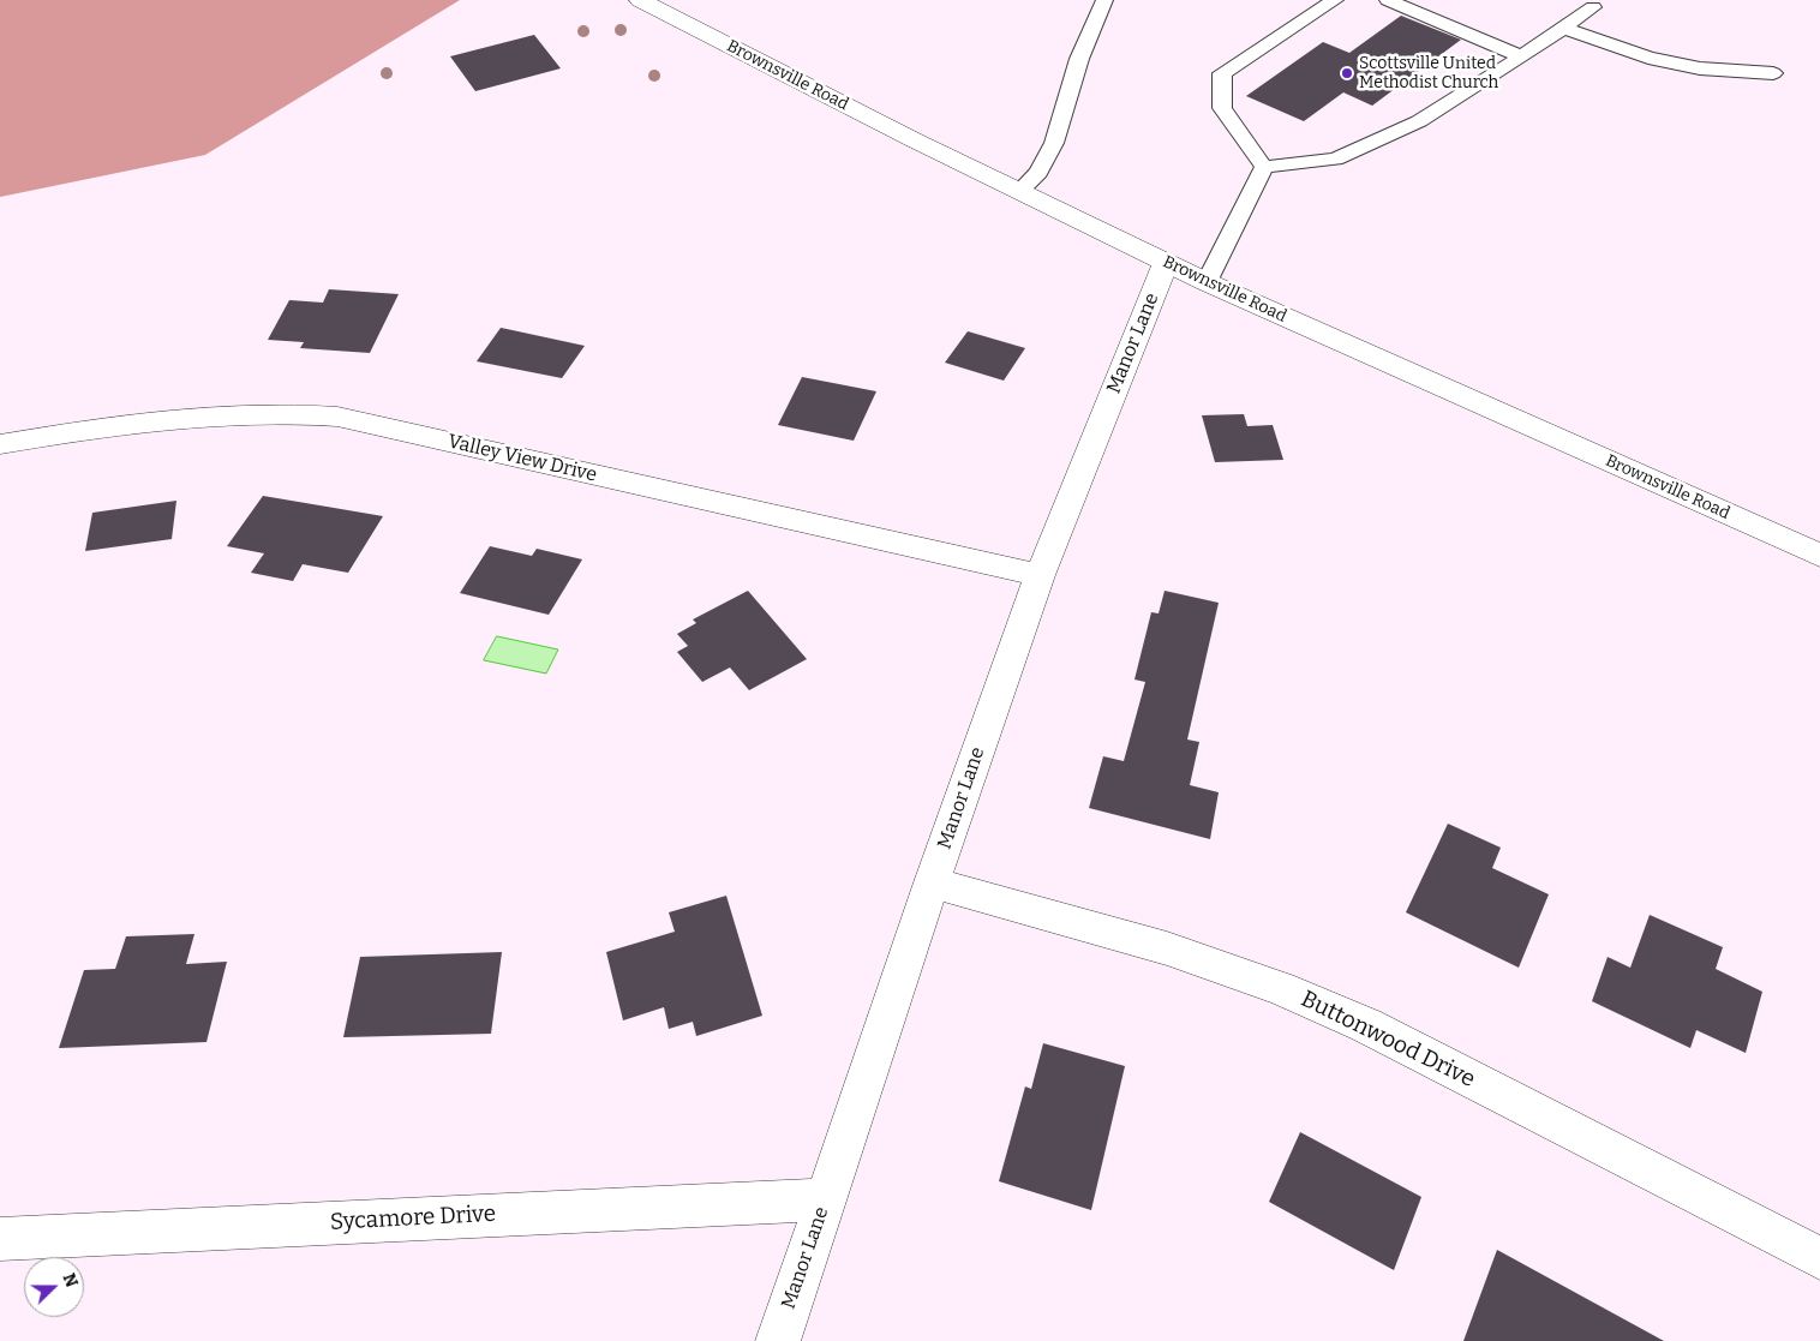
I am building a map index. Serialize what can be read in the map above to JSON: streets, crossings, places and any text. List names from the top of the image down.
{
  "streets": {
    "street": [
      "Brownsville Road",
      "Manor Lane",
      "Valley View Drive",
      "Buttonwood Drive",
      "Sycamore Drive"
    ]
  },
  "crossings": [
    ["Brownsville Road", "Manor Lane"],
    ["Manor Lane", "Valley View Drive"],
    ["Manor Lane", "Buttonwood Drive"],
    ["Manor Lane", "Sycamore Drive"]
  ],
  "places": ["Scottsville United Methodist Church"],
  "north": "right"
}
